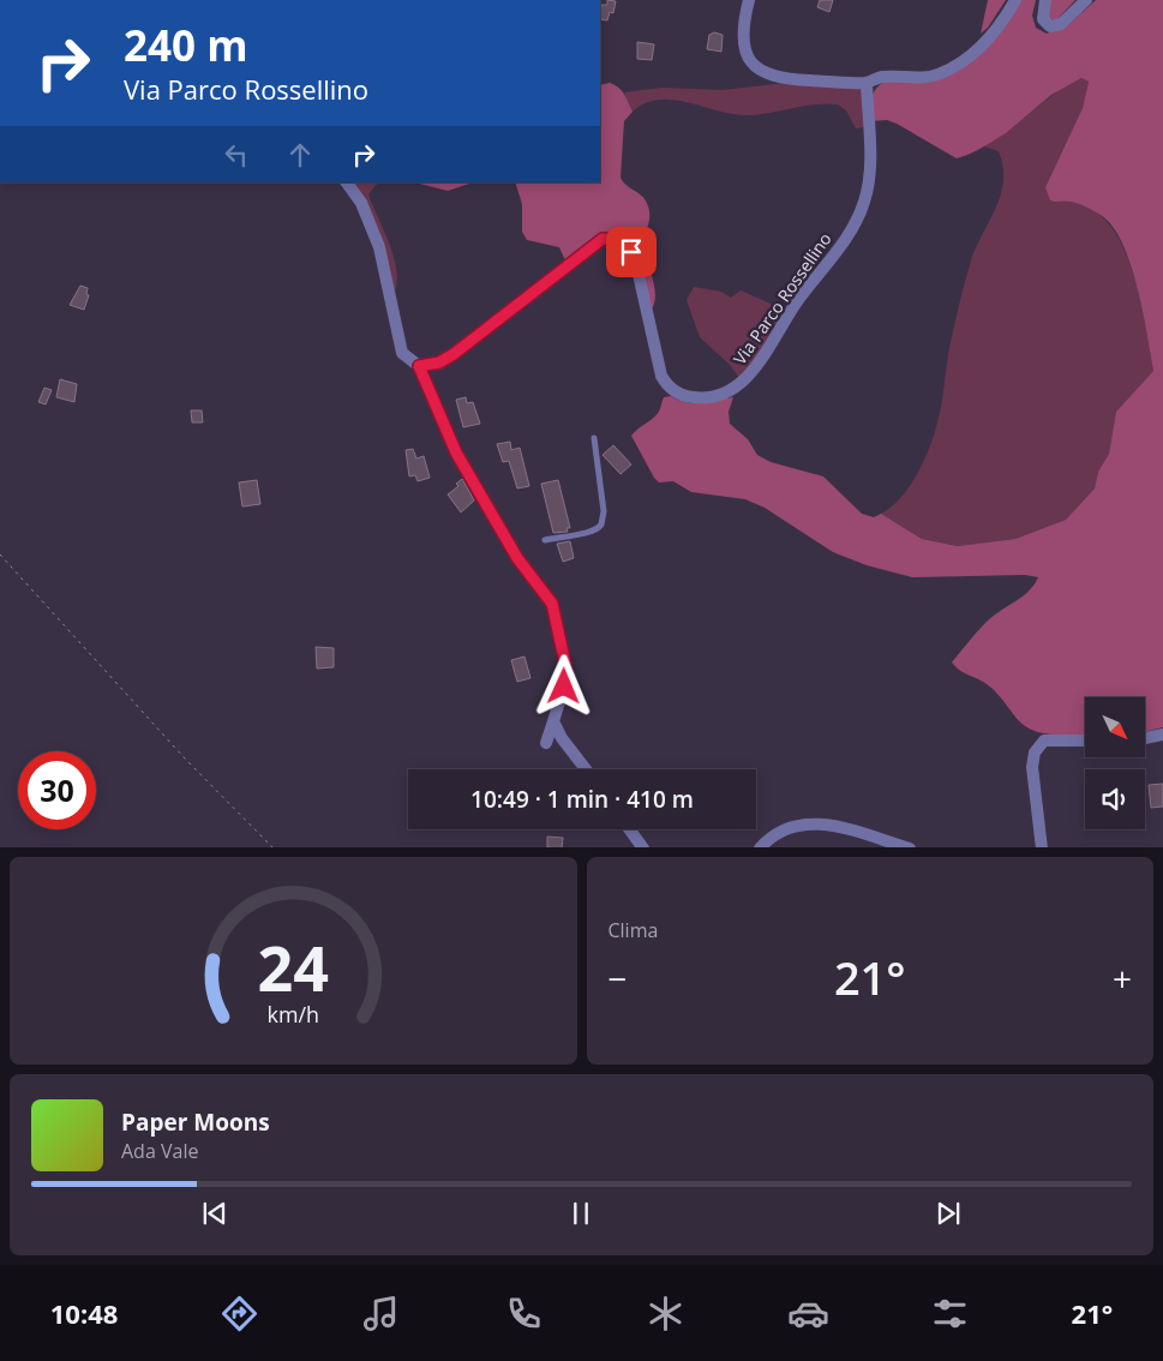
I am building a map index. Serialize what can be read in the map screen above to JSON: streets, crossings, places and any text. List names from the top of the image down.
{
  "streets": {
    "street": ["Via Parco Rossellino"]
  },
  "north": "bottom right",
  "page": {
    "turn": ["240 m", "Via Parco Rossellino"],
    "limit": "30",
    "trip": "10:49 · 1 min · 410 m",
    "tile": "Clima",
    "heat": ["−", "21°", "+"],
    "song": ["Paper Moons", "Ada Vale"],
    "tabs": ["10:48", "21°"],
    "gauge": ["24", "km/h"]
  }
}
